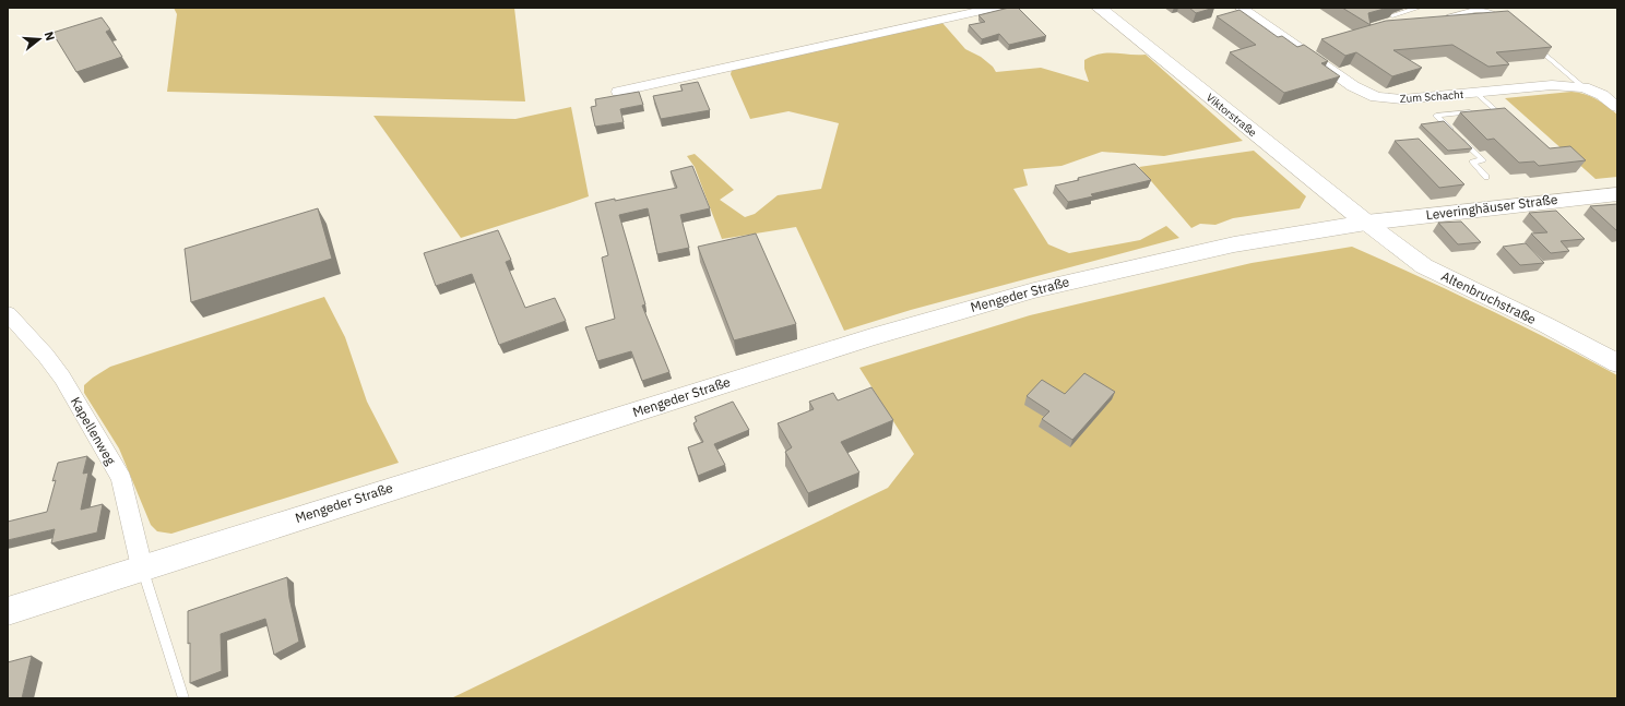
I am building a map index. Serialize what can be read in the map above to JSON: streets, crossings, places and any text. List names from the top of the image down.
{
  "streets": {
    "main road": ["Viktorstraße", "Leveringhäuser Straße", "Mengeder Straße"],
    "street": ["Zum Schacht", "Altenbruchstraße", "Kapellenweg"]
  },
  "crossings": [
    ["Viktorstraße", "Leveringhäuser Straße"],
    ["Viktorstraße", "Mengeder Straße"],
    ["Viktorstraße", "Altenbruchstraße"],
    ["Leveringhäuser Straße", "Mengeder Straße"],
    ["Leveringhäuser Straße", "Altenbruchstraße"],
    ["Mengeder Straße", "Altenbruchstraße"],
    ["Mengeder Straße", "Kapellenweg"]
  ],
  "north": "right"
}
